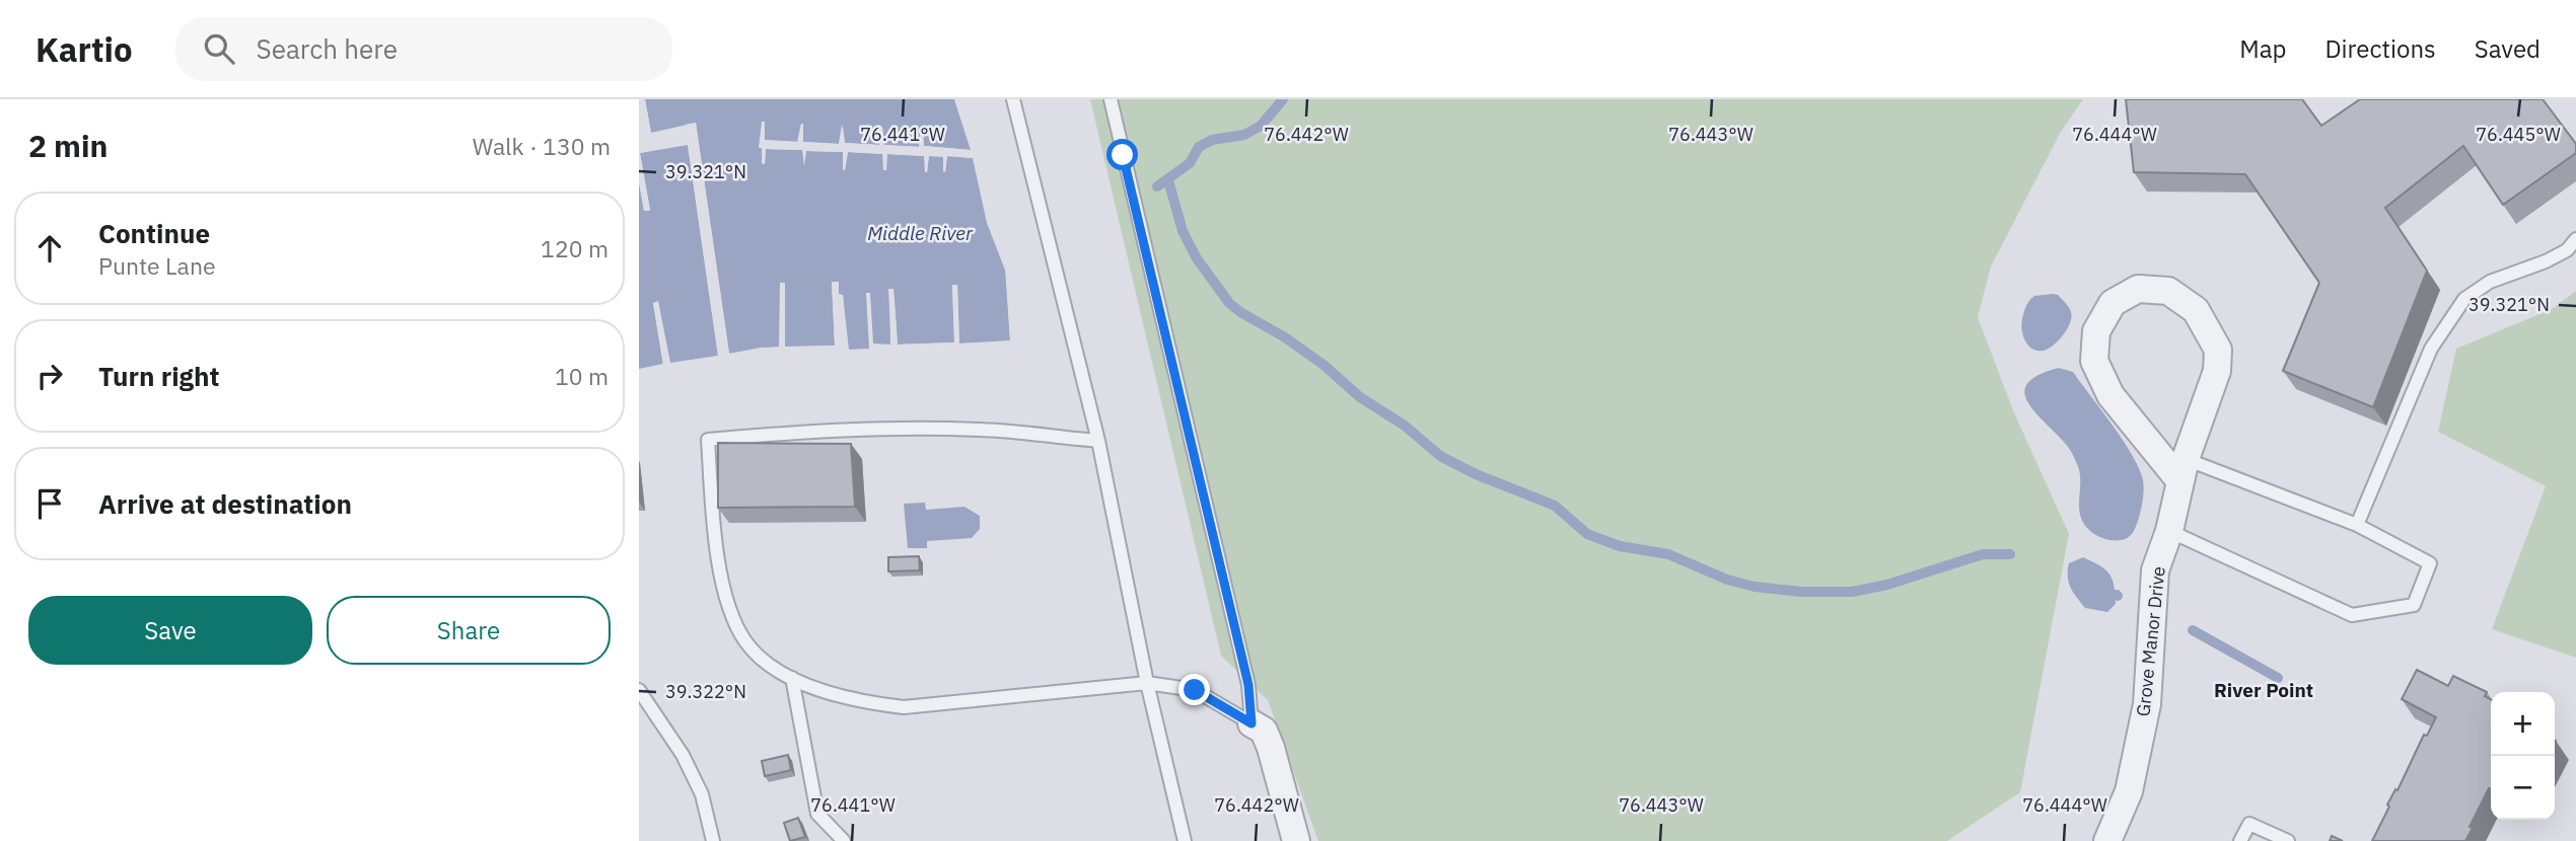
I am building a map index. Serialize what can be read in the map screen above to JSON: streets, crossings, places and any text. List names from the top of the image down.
{
  "streets": {
    "street": ["Grove Manor Drive"]
  },
  "districts": ["River Point"],
  "water": ["Middle River"],
  "page": {
    "header": "Kartio",
    "search": "Search here",
    "nav": ["Map", "Directions", "Saved"],
    "heading": ["2 min", "Walk · 130 m"],
    "list": [
      ["Continue", "Punte Lane", "120 m"],
      ["Turn right", "10 m"],
      "Arrive at destination"
    ],
    "buttons": ["Save", "Share"],
    "map_buttons": ["+", "−"]
  },
  "coordinates": [
    "76.443°W",
    "76.444°W",
    "76.441°W",
    "76.442°W",
    "76.445°W",
    "39.321°N",
    "39.322°N"
  ]
}
